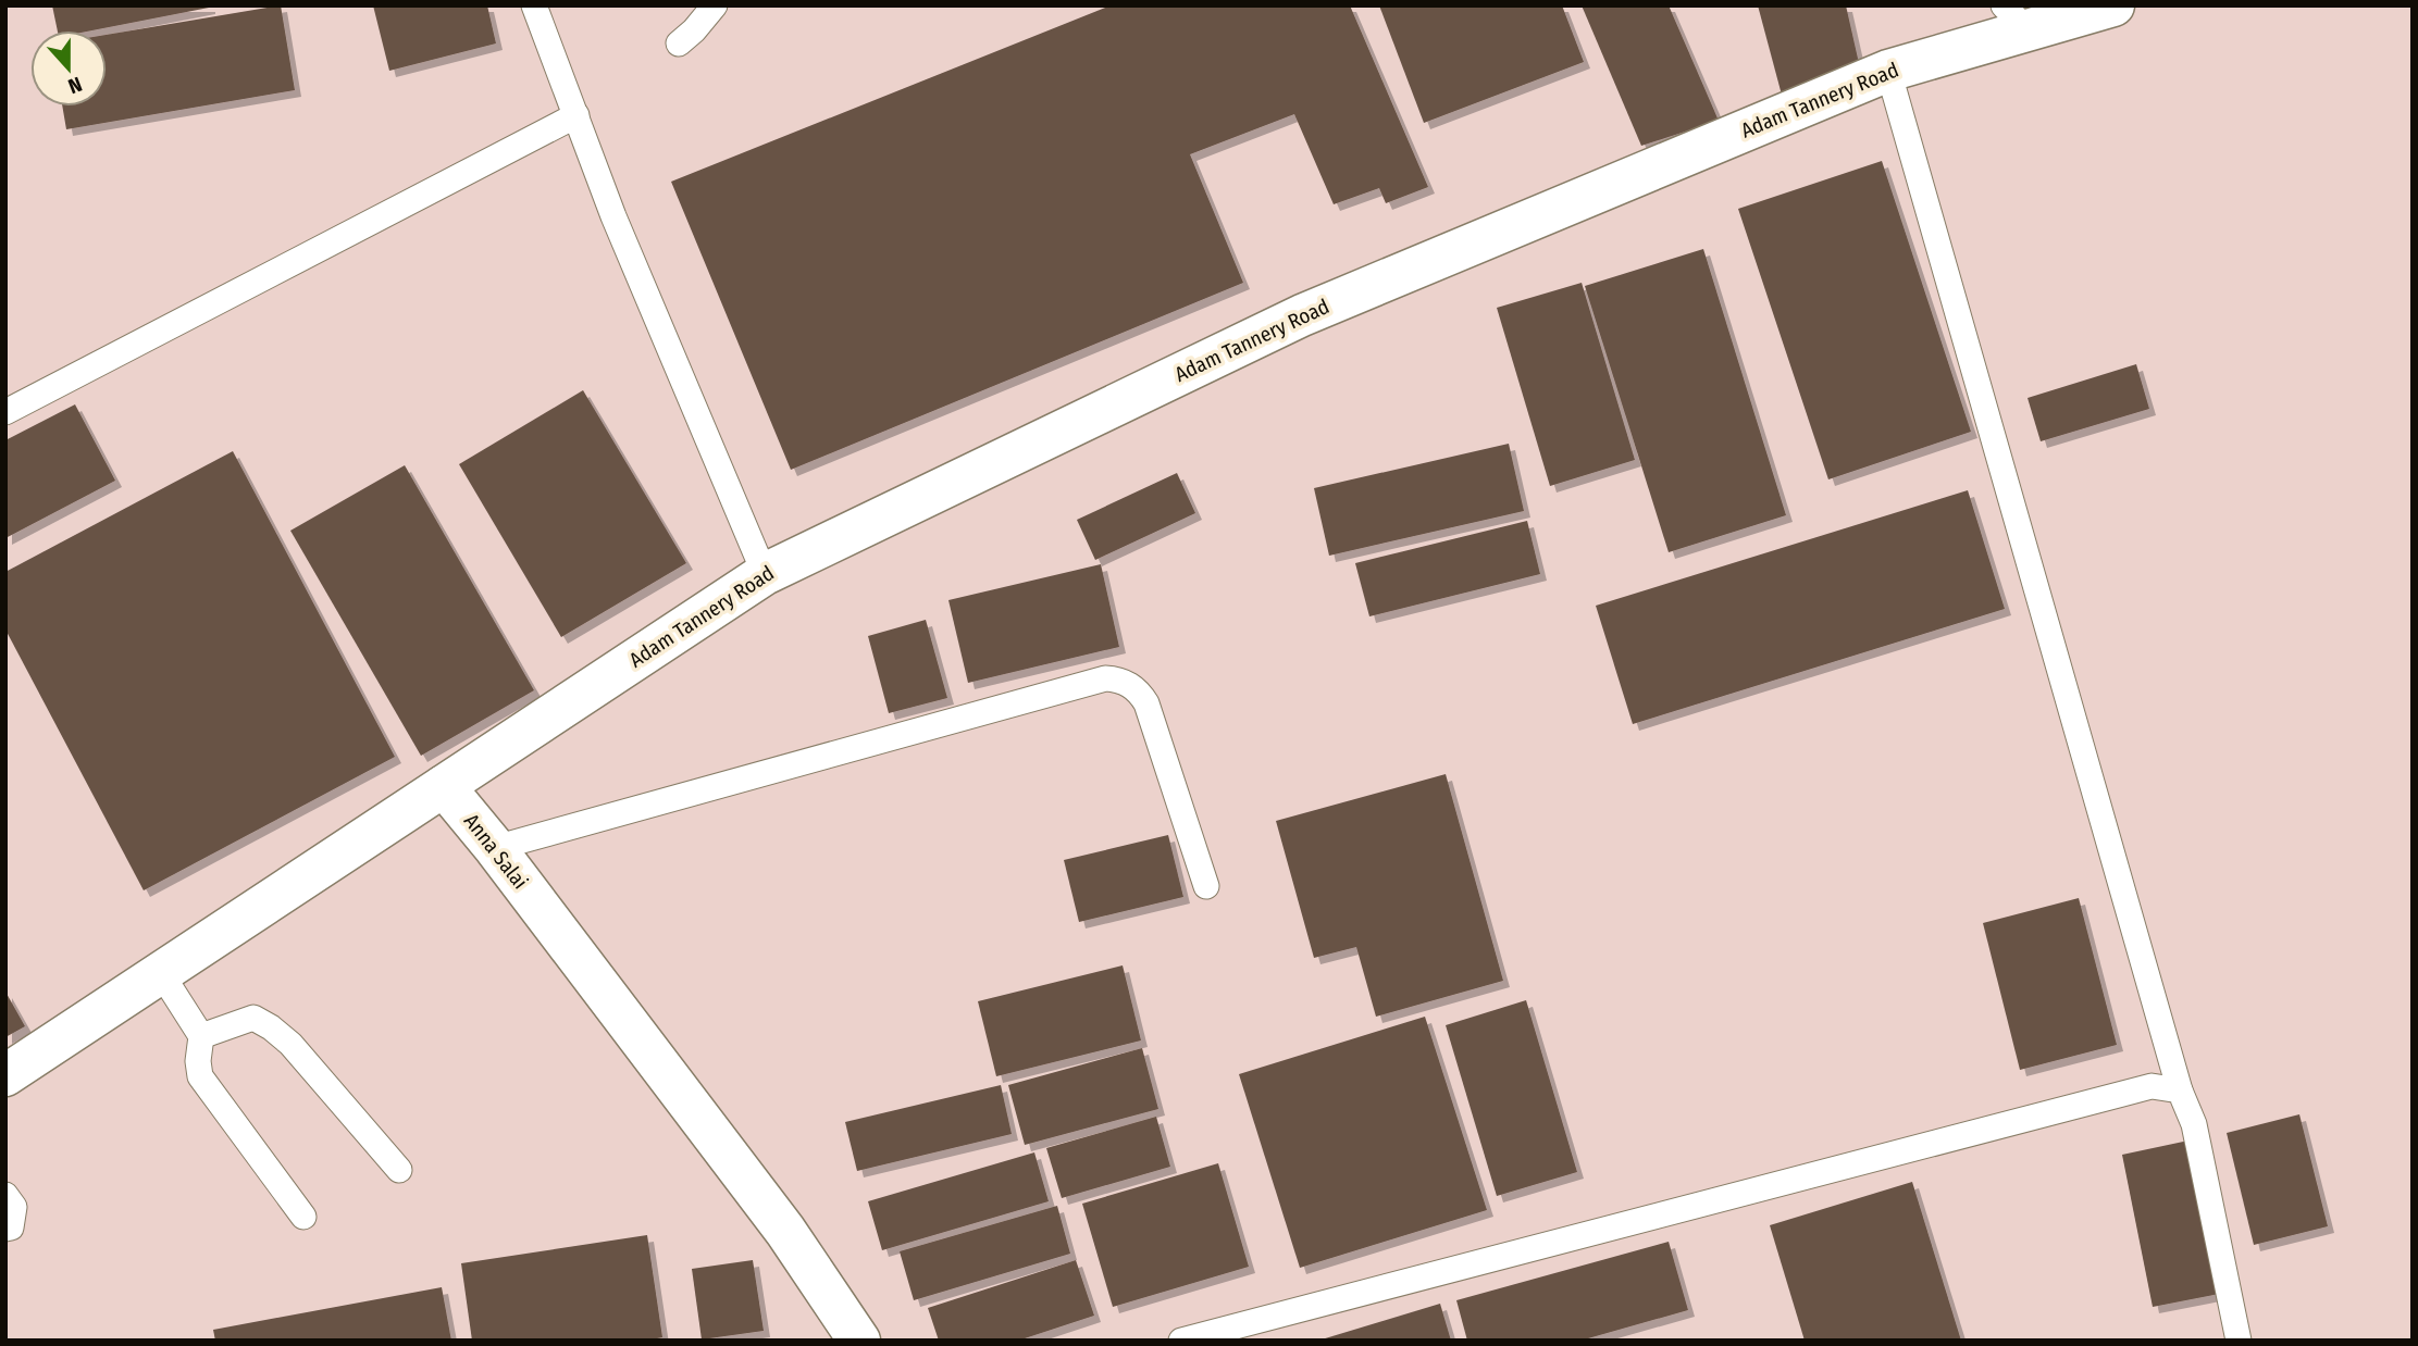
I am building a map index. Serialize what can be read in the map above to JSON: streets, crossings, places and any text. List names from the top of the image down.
{
  "streets": {
    "street": ["Adam Tannery Road", "Anna Salai"]
  },
  "crossings": [
    ["Adam Tannery Road", "Anna Salai"]
  ],
  "north": "bottom"
}
